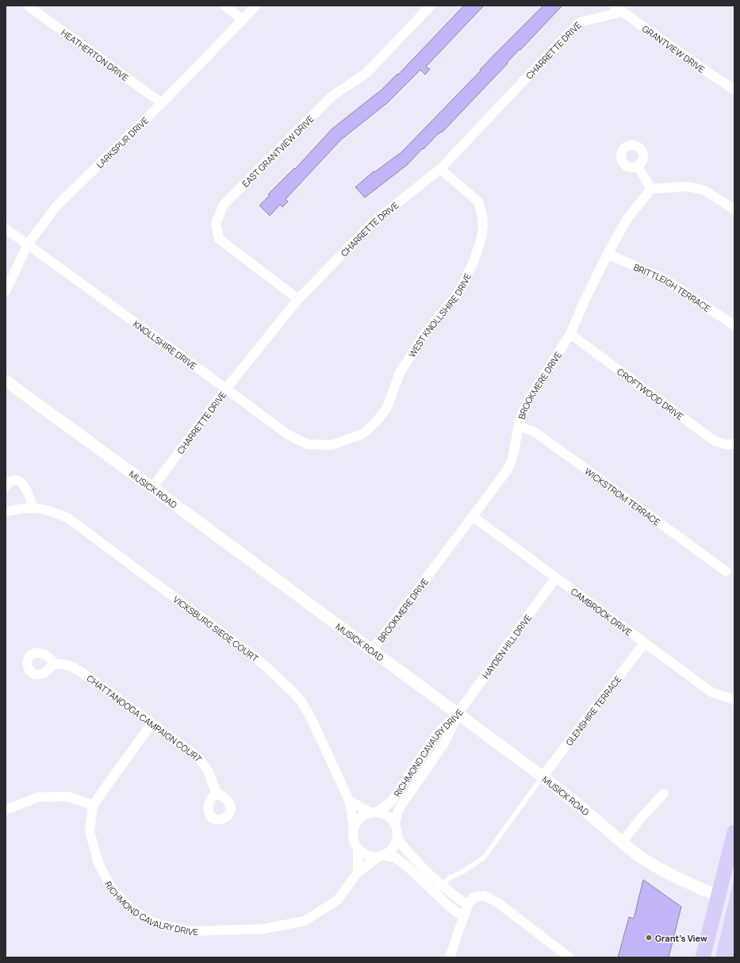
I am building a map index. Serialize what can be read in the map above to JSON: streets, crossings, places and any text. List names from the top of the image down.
{
  "streets": {
    "street": [
      "GRANTVIEW DRIVE",
      "CHARRETTE DRIVE",
      "HEATHERTON DRIVE",
      "LARKSPUR DRIVE",
      "EAST GRANTVIEW DRIVE",
      "BRITTLEIGH TERRACE",
      "WEST KNOLLSHIRE DRIVE",
      "KNOLLSHIRE DRIVE",
      "BROOKMERE DRIVE",
      "CROFTWOOD DRIVE",
      "MUSICK ROAD",
      "WICKSTROM TERRACE",
      "CAMBROOK DRIVE",
      "VICKSBURG SIEGE COURT",
      "HAYDEN HILL DRIVE",
      "GLENSHIRE TERRACE",
      "CHATTANOOGA CAMPAIGN COURT",
      "RICHMOND CAVALRY DRIVE"
    ]
  },
  "crossings": [
    ["GRANTVIEW DRIVE", "CHARRETTE DRIVE"],
    ["CHARRETTE DRIVE", "EAST GRANTVIEW DRIVE"],
    ["CHARRETTE DRIVE", "WEST KNOLLSHIRE DRIVE"],
    ["CHARRETTE DRIVE", "KNOLLSHIRE DRIVE"],
    ["CHARRETTE DRIVE", "MUSICK ROAD"],
    ["HEATHERTON DRIVE", "LARKSPUR DRIVE"],
    ["LARKSPUR DRIVE", "KNOLLSHIRE DRIVE"],
    ["BRITTLEIGH TERRACE", "BROOKMERE DRIVE"],
    ["WEST KNOLLSHIRE DRIVE", "KNOLLSHIRE DRIVE"],
    ["BROOKMERE DRIVE", "CROFTWOOD DRIVE"],
    ["BROOKMERE DRIVE", "MUSICK ROAD"],
    ["BROOKMERE DRIVE", "WICKSTROM TERRACE"],
    ["BROOKMERE DRIVE", "CAMBROOK DRIVE"],
    ["MUSICK ROAD", "HAYDEN HILL DRIVE"],
    ["MUSICK ROAD", "GLENSHIRE TERRACE"],
    ["MUSICK ROAD", "RICHMOND CAVALRY DRIVE"],
    ["CAMBROOK DRIVE", "HAYDEN HILL DRIVE"],
    ["CAMBROOK DRIVE", "GLENSHIRE TERRACE"],
    ["VICKSBURG SIEGE COURT", "RICHMOND CAVALRY DRIVE"],
    ["HAYDEN HILL DRIVE", "RICHMOND CAVALRY DRIVE"],
    ["CHATTANOOGA CAMPAIGN COURT", "RICHMOND CAVALRY DRIVE"]
  ],
  "places": ["Grant's View"]
}
